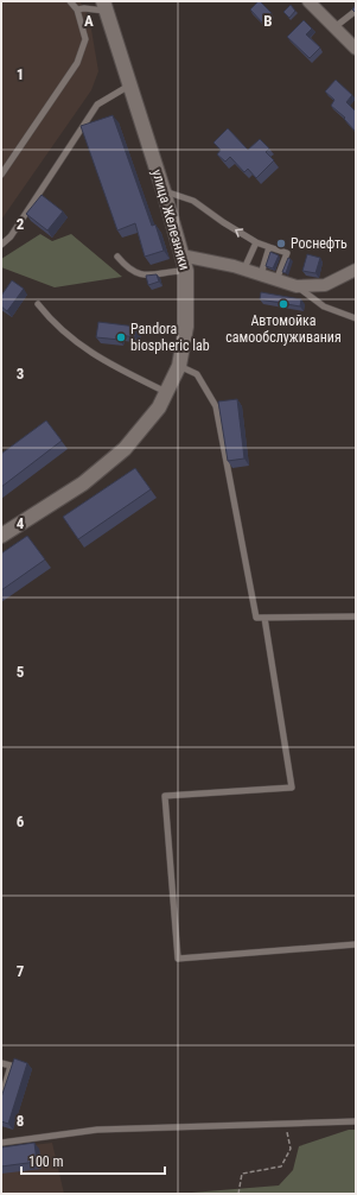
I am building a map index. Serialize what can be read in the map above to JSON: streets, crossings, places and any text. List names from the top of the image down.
{
  "streets": {
    "street": ["улица Железняки"]
  },
  "places": ["Роснефть", "Автомойка самообслуживания", "Pandora biospheric lab"],
  "scale_bar": "100 m",
  "grid": {
    "columns": ["A", "B"],
    "rows": [
      "1",
      "2",
      "3",
      "4",
      "5",
      "6",
      "7",
      "8"
    ]
  }
}
